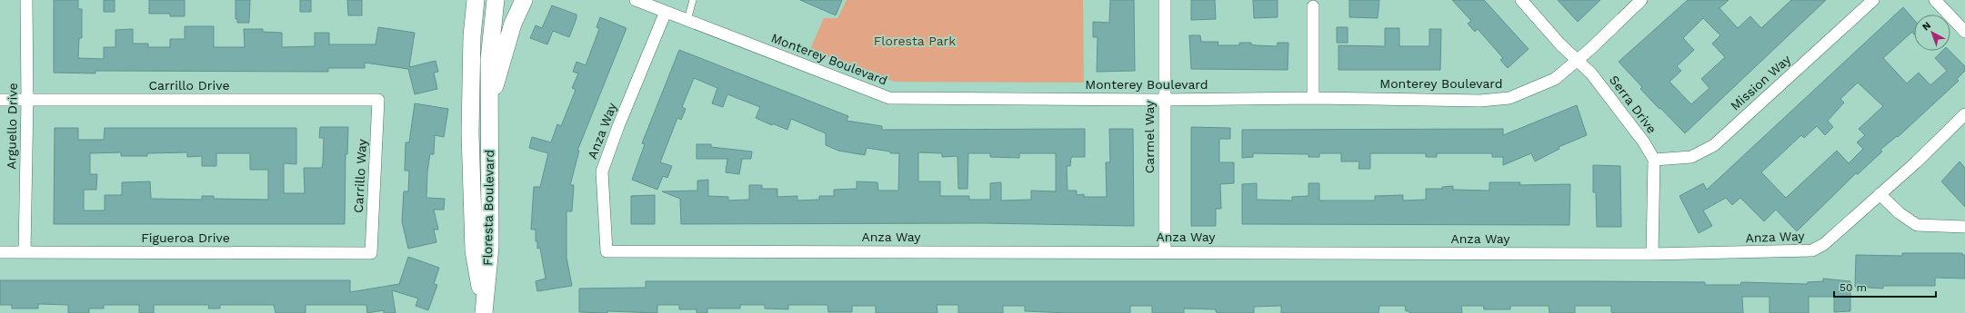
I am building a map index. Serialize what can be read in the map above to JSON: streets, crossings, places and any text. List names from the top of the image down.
{
  "streets": {
    "street": [
      "Monterey Boulevard",
      "Mission Way",
      "Carrillo Drive",
      "Serra Drive",
      "Arguello Drive",
      "Anza Way",
      "Carmel Way",
      "Carrillo Way",
      "Floresta Boulevard",
      "Figueroa Drive"
    ]
  },
  "crossings": [
    ["Monterey Boulevard", "Serra Drive"],
    ["Monterey Boulevard", "Anza Way"],
    ["Monterey Boulevard", "Carmel Way"],
    ["Mission Way", "Serra Drive"],
    ["Carrillo Drive", "Arguello Drive"],
    ["Carrillo Drive", "Carrillo Way"],
    ["Arguello Drive", "Figueroa Drive"],
    ["Anza Way", "Carmel Way"],
    ["Carrillo Way", "Figueroa Drive"]
  ],
  "parks": ["Floresta Park"],
  "scale_bar": "50 m",
  "north": "top left"
}
